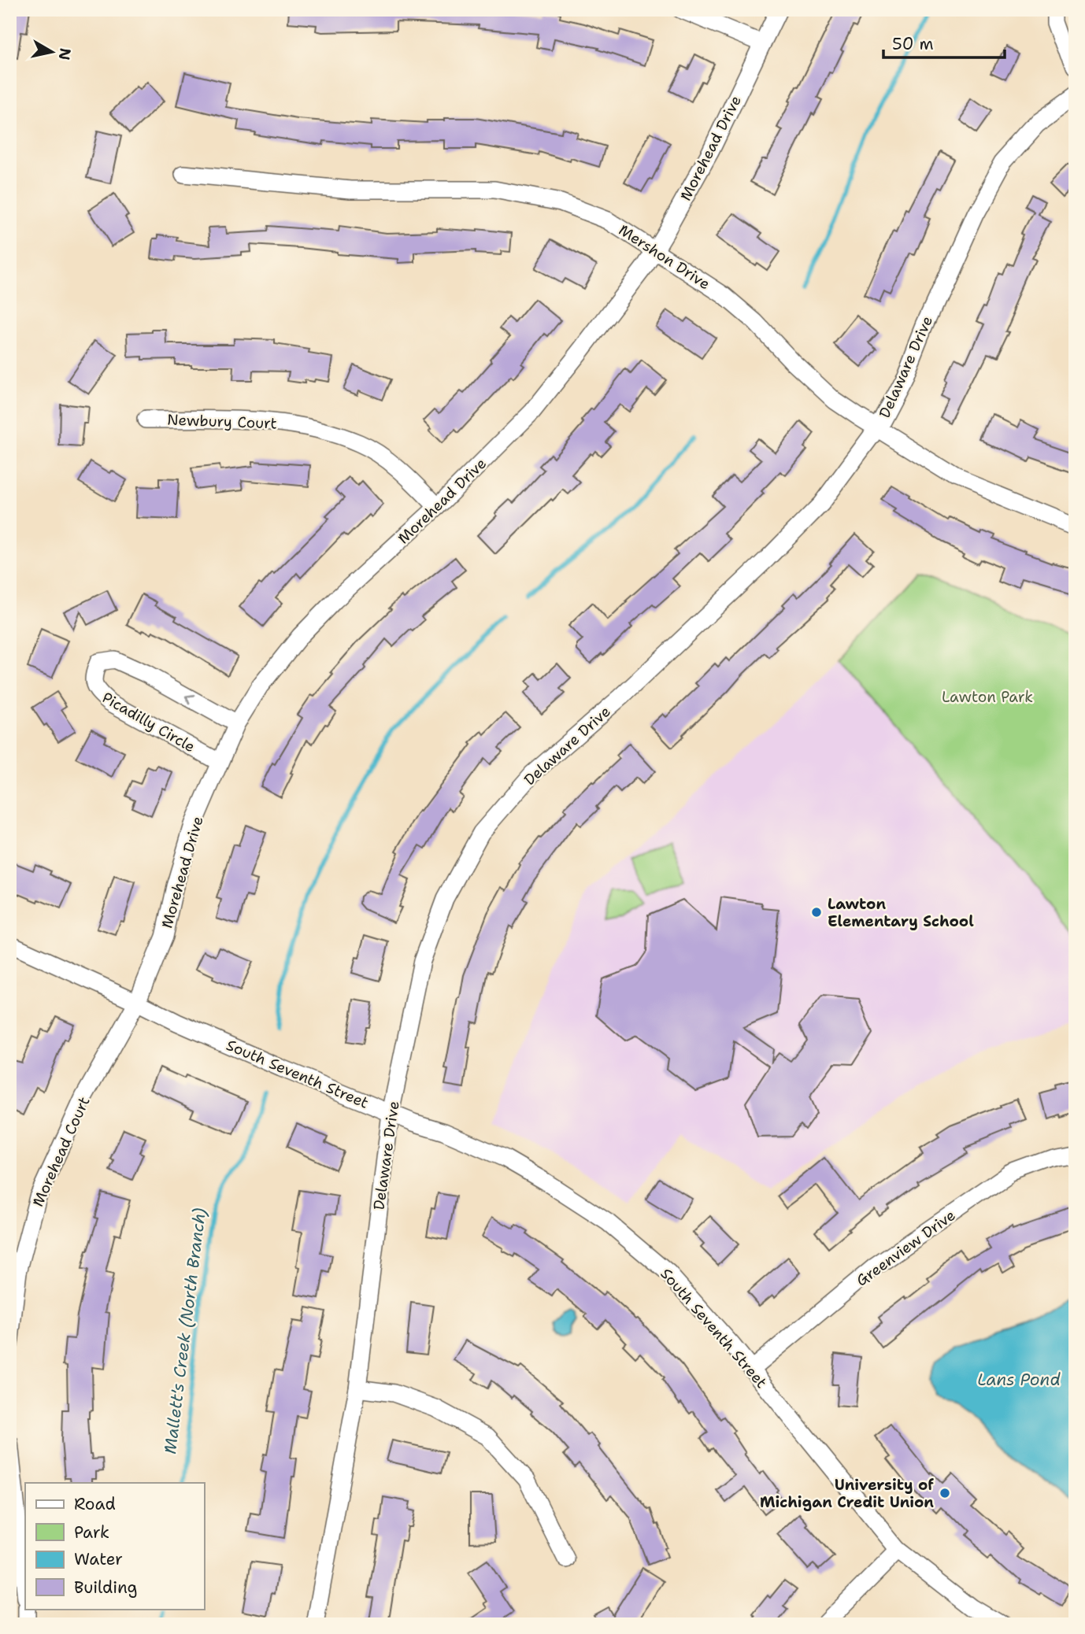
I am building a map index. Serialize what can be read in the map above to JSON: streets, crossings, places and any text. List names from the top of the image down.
{
  "streets": {
    "street": [
      "Morehead Drive",
      "Mershon Drive",
      "Delaware Drive",
      "Newbury Court",
      "Picadilly Circle",
      "South Seventh Street",
      "Morehead Court",
      "Greenview Drive"
    ]
  },
  "crossings": [
    ["Morehead Drive", "Mershon Drive"],
    ["Morehead Drive", "Newbury Court"],
    ["Morehead Drive", "Picadilly Circle"],
    ["Morehead Drive", "South Seventh Street"],
    ["Morehead Drive", "Morehead Court"],
    ["Mershon Drive", "Delaware Drive"],
    ["Delaware Drive", "South Seventh Street"],
    ["South Seventh Street", "Morehead Court"],
    ["South Seventh Street", "Greenview Drive"]
  ],
  "water": ["Mallett's Creek (North Branch)", "Lans Pond"],
  "parks": ["Lawton Park"],
  "places": ["Lawton Elementary School", "University of Michigan Credit Union"],
  "legend": [
    "Road",
    "Park",
    "Water",
    "Building"
  ],
  "scale_bar": "50 m",
  "north": "right"
}
